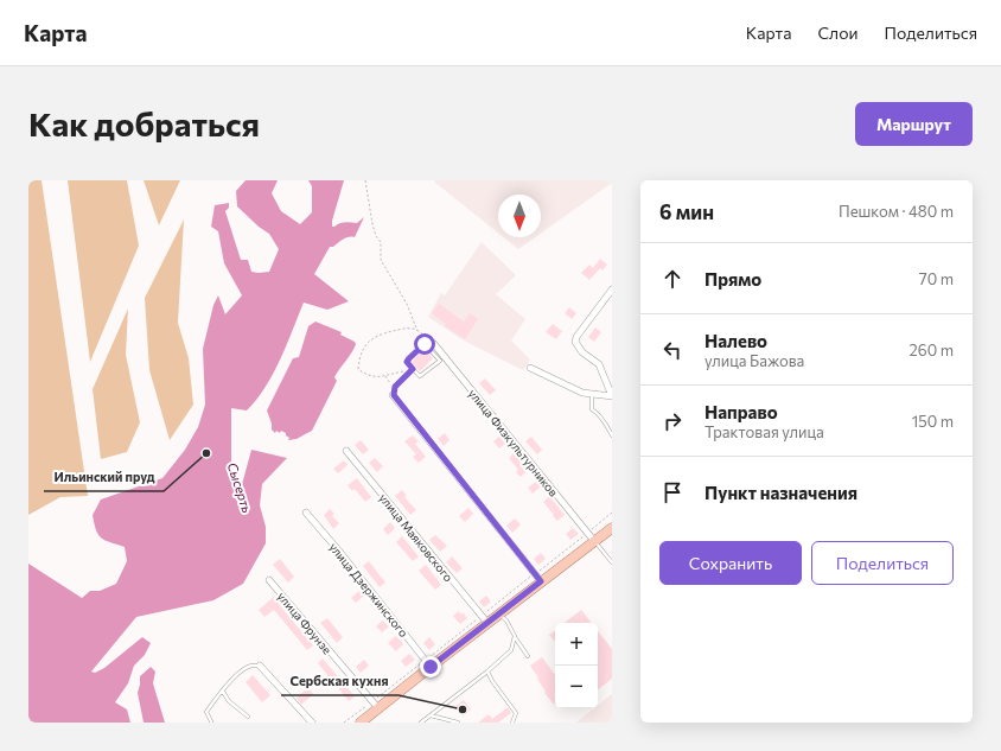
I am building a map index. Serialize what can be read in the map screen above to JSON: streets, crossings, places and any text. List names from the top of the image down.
{
  "streets": {
    "street": [
      "улица Физкультурников",
      "улица Маяковского",
      "улица Дзержинского",
      "улица Фрунзе"
    ]
  },
  "water": ["Сысерть"],
  "places": ["Ильинский пруд", "Сербская кухня"],
  "north": "bottom",
  "page": {
    "header": "Карта",
    "nav": ["Карта", "Слои", "Поделиться"],
    "buttons": [
      "Маршрут",
      ["Сохранить", "Поделиться"]
    ],
    "title": "Как добраться",
    "heading": ["6 мин", "Пешком · 480 m"],
    "list": [
      ["Прямо", "70 m"],
      ["Налево", "улица Бажова", "260 m"],
      ["Направо", "Трактовая улица", "150 m"],
      "Пункт назначения"
    ],
    "map_buttons": ["+", "−"]
  }
}
